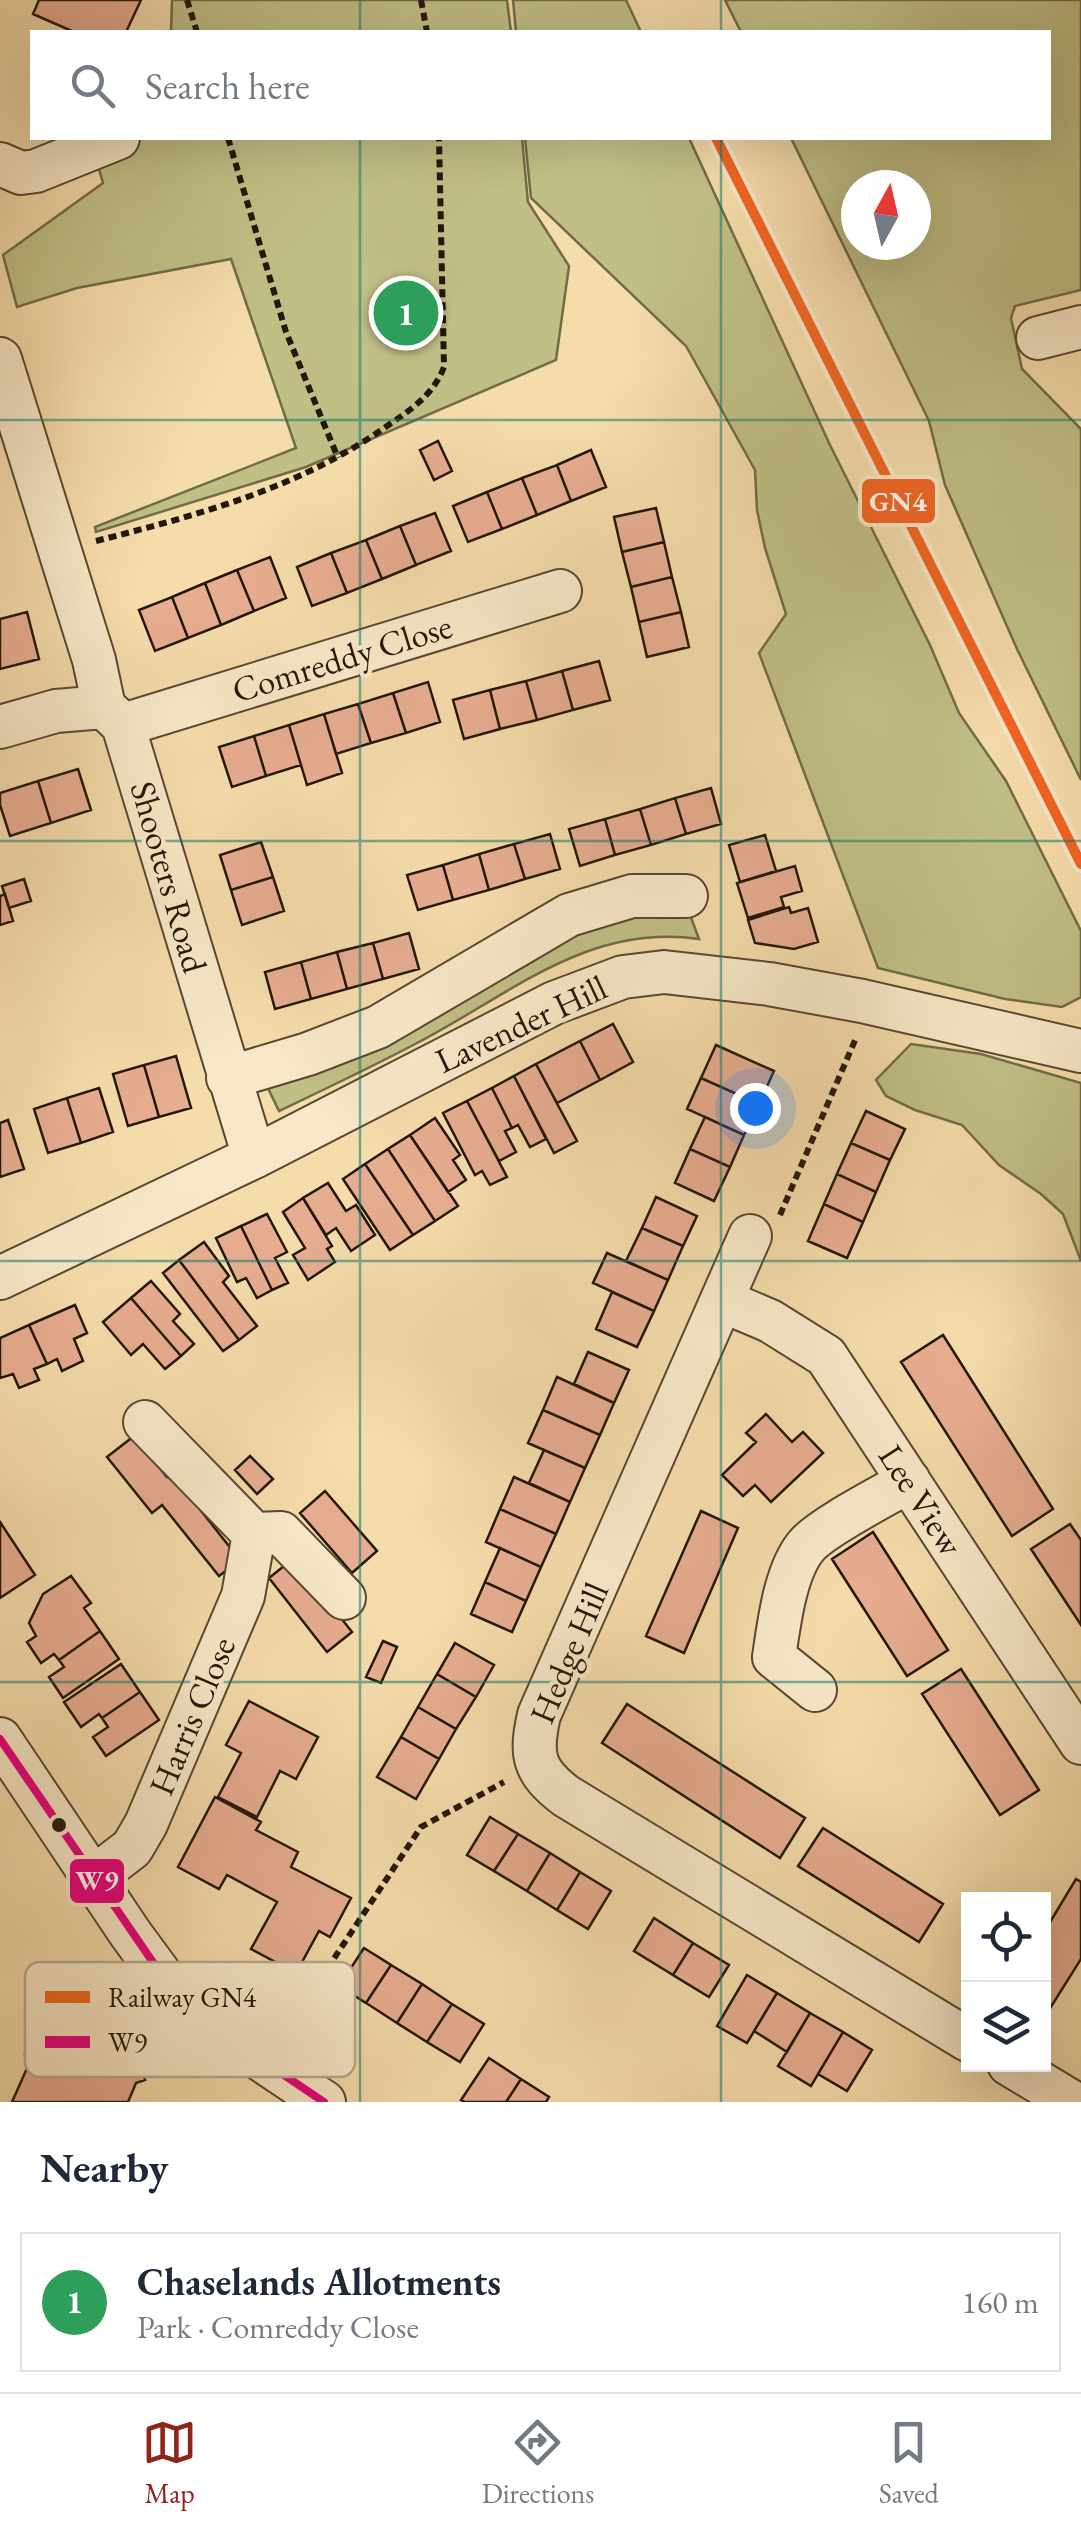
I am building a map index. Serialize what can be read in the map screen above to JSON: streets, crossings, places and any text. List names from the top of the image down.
{
  "streets": {
    "street": [
      "Comreddy Close",
      "Shooters Road",
      "Lavender Hill",
      "Lee View",
      "Hedge Hill",
      "Harris Close"
    ]
  },
  "crossings": [
    ["Comreddy Close", "Shooters Road"],
    ["Shooters Road", "Lavender Hill"],
    ["Lee View", "Hedge Hill"]
  ],
  "lines": ["rail line GN4", "transit line W9"],
  "legend": ["Railway GN4", "W9"],
  "north": "top",
  "page": {
    "search": "Search here",
    "pins": "1",
    "heading": "Nearby",
    "list": [
      {
        "mark": "1",
        "name": "Chaselands Allotments",
        "note": "Park · Comreddy Close",
        "value": "160 m"
      }
    ],
    "nav": ["Map", "Directions", "Saved"]
  }
}
